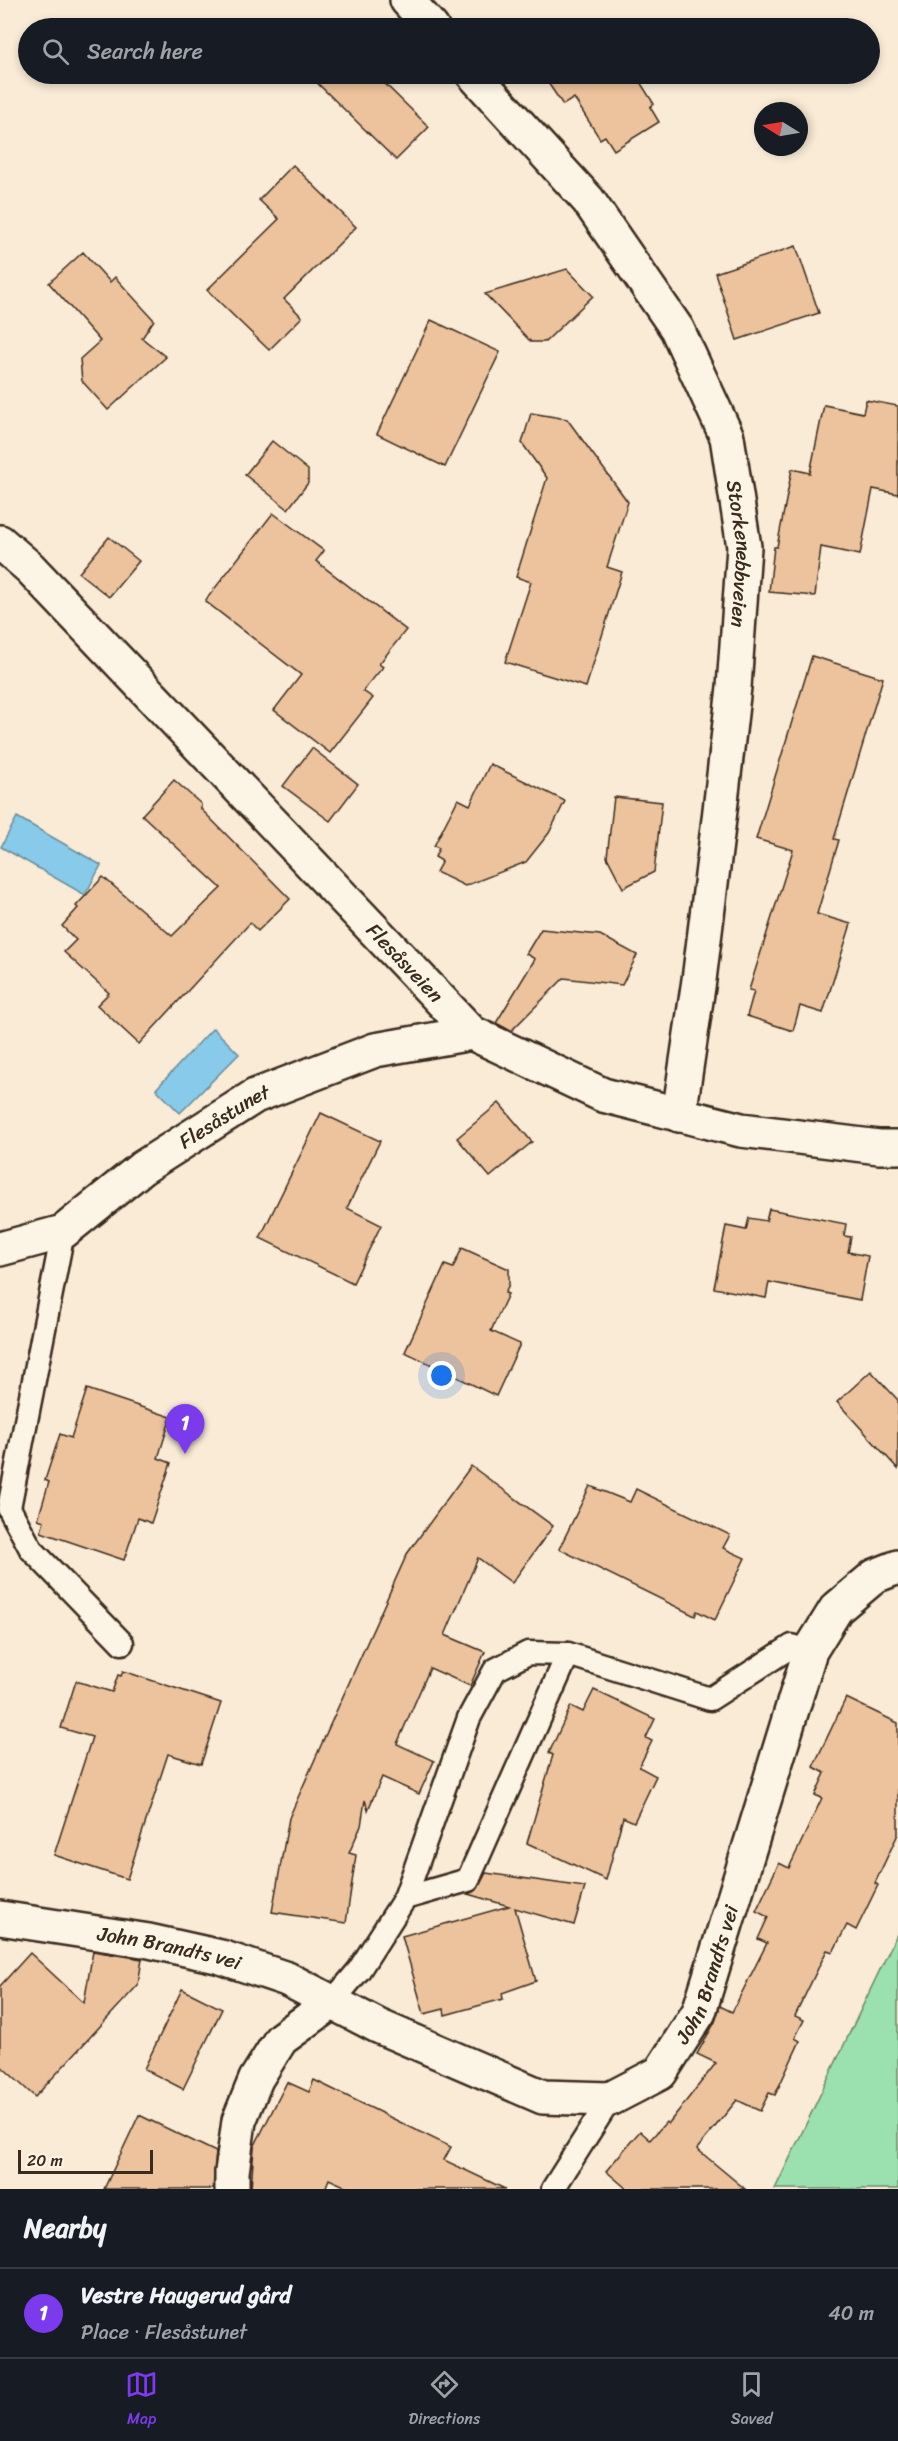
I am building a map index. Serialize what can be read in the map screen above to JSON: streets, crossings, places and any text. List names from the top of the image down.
{
  "streets": {
    "street": [
      "Storkenebbveien",
      "Flesåsveien",
      "Flesåstunet",
      "John Brandts vei"
    ]
  },
  "crossings": [
    ["Storkenebbveien", "Flesåsveien"],
    ["Flesåsveien", "Flesåstunet"]
  ],
  "scale_bar": "20 m",
  "north": "left",
  "page": {
    "search": "Search here",
    "pins": "1",
    "scale": "20 m",
    "heading": "Nearby",
    "list": [
      {
        "mark": "1",
        "name": "Vestre Haugerud gård",
        "note": "Place · Flesåstunet",
        "value": "40 m"
      }
    ],
    "nav": ["Map", "Directions", "Saved"]
  }
}
